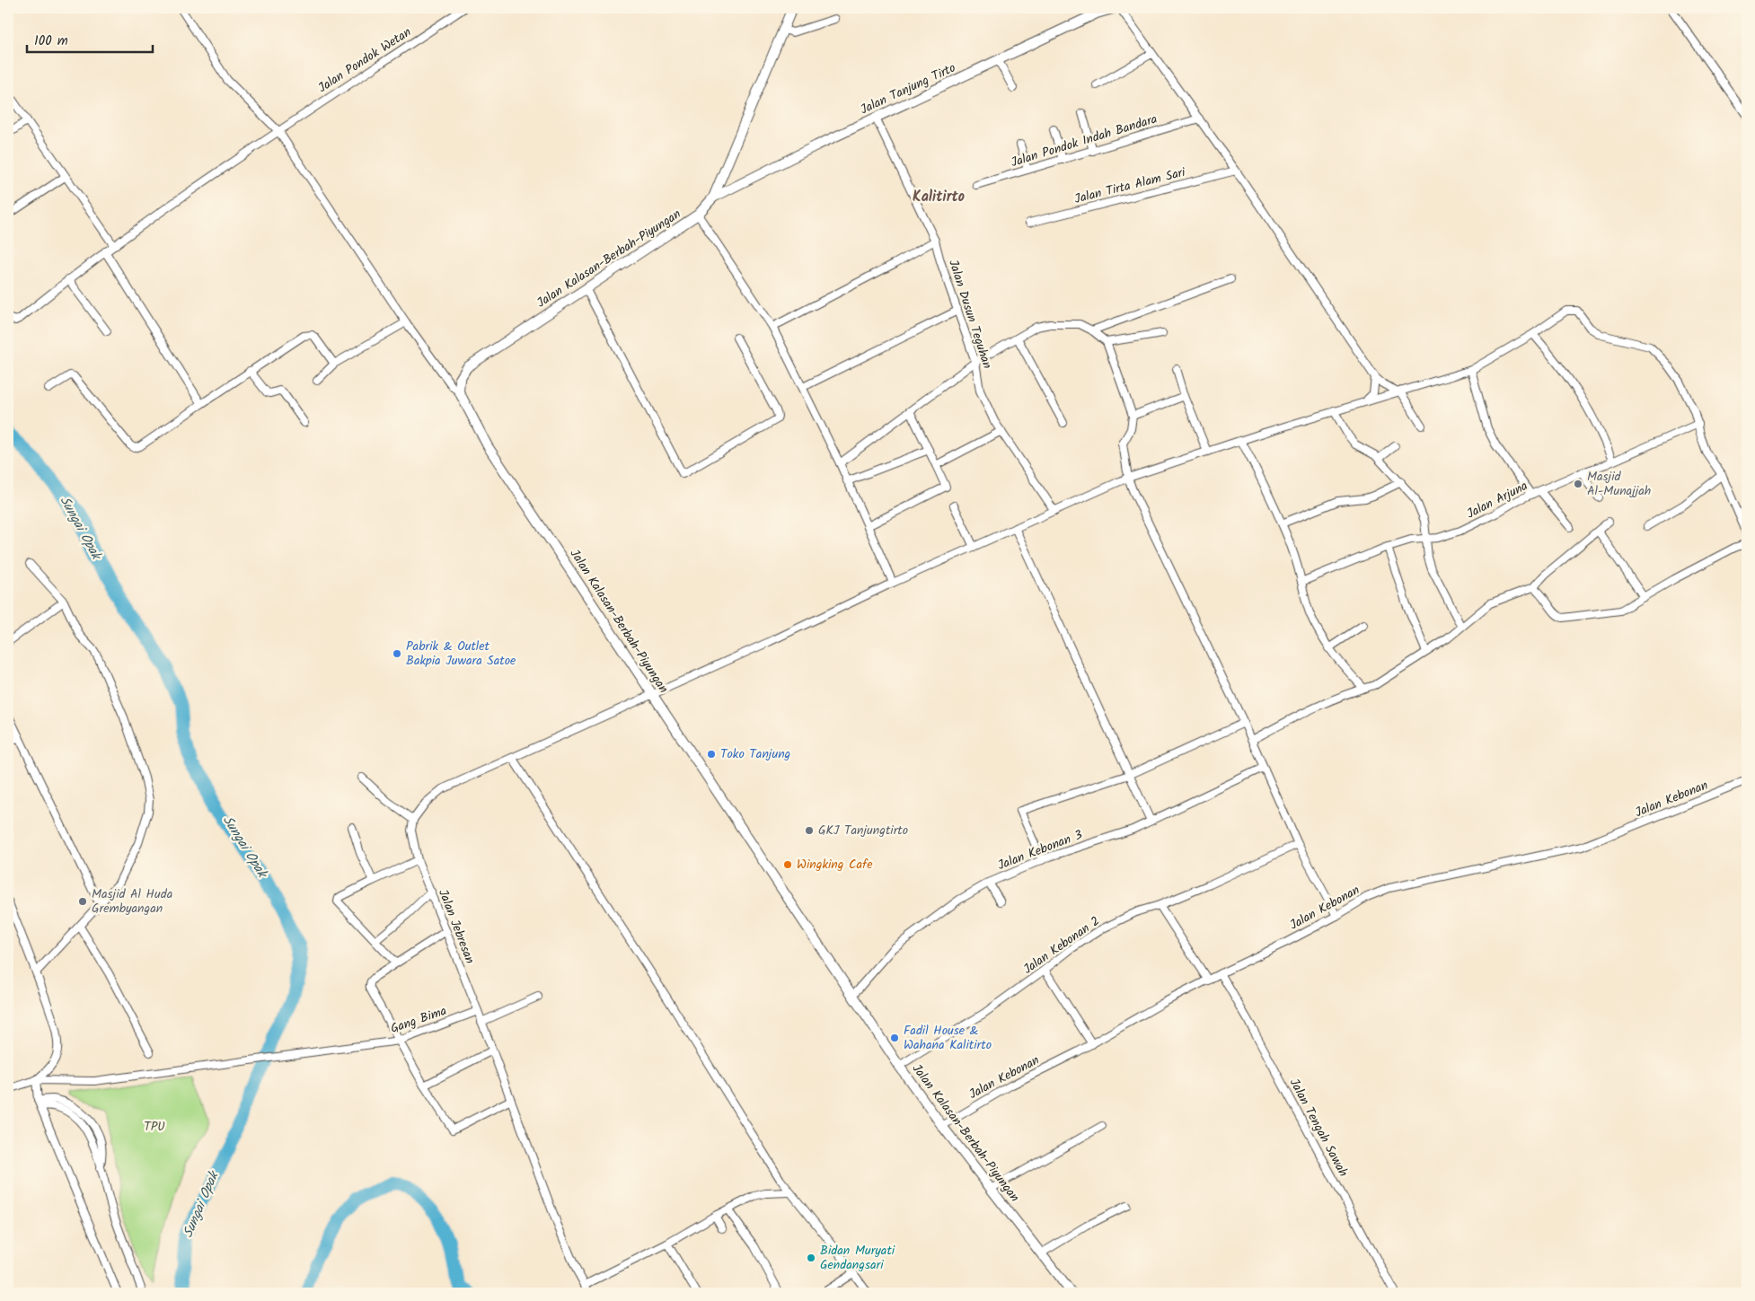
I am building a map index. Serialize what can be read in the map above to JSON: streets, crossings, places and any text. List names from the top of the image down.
{
  "streets": {
    "street": [
      "Jalan Pondok Wetan",
      "Jalan Tanjung Tirto",
      "Jalan Pondok Indah Bandara",
      "Jalan Tirta Alam Sari",
      "Jalan Kalasan-Berbah-Piyungan",
      "Jalan Dusun Teguhan",
      "Jalan Arjuna",
      "Jalan Kebonan",
      "Jalan Kebonan 3",
      "Jalan Jebresan",
      "Jalan Kebonan 2",
      "Gang Bima",
      "Jalan Tengah Sawah"
    ]
  },
  "crossings": [
    ["Jalan Tanjung Tirto", "Jalan Kalasan-Berbah-Piyungan"],
    ["Jalan Tanjung Tirto", "Jalan Dusun Teguhan"],
    ["Jalan Kalasan-Berbah-Piyungan", "Jalan Kebonan"],
    ["Jalan Kalasan-Berbah-Piyungan", "Jalan Kebonan 3"],
    ["Jalan Kalasan-Berbah-Piyungan", "Jalan Kebonan 2"],
    ["Jalan Kebonan", "Jalan Tengah Sawah"],
    ["Jalan Jebresan", "Gang Bima"]
  ],
  "districts": ["Kalitirto"],
  "water": ["Sungai Opak"],
  "parks": ["TPU"],
  "places": [
    "Masjid Al-Munajjah",
    "Pabrik & Outlet Bakpia Juwara Satoe",
    "Toko Tanjung",
    "GKJ Tanjungtirto",
    "Wingking Cafe",
    "Masjid Al Huda Grembyangan",
    "Fadil House & Wahana Kalitirto",
    "Bidan Muryati Gendangsari"
  ],
  "scale_bar": "100 m"
}
